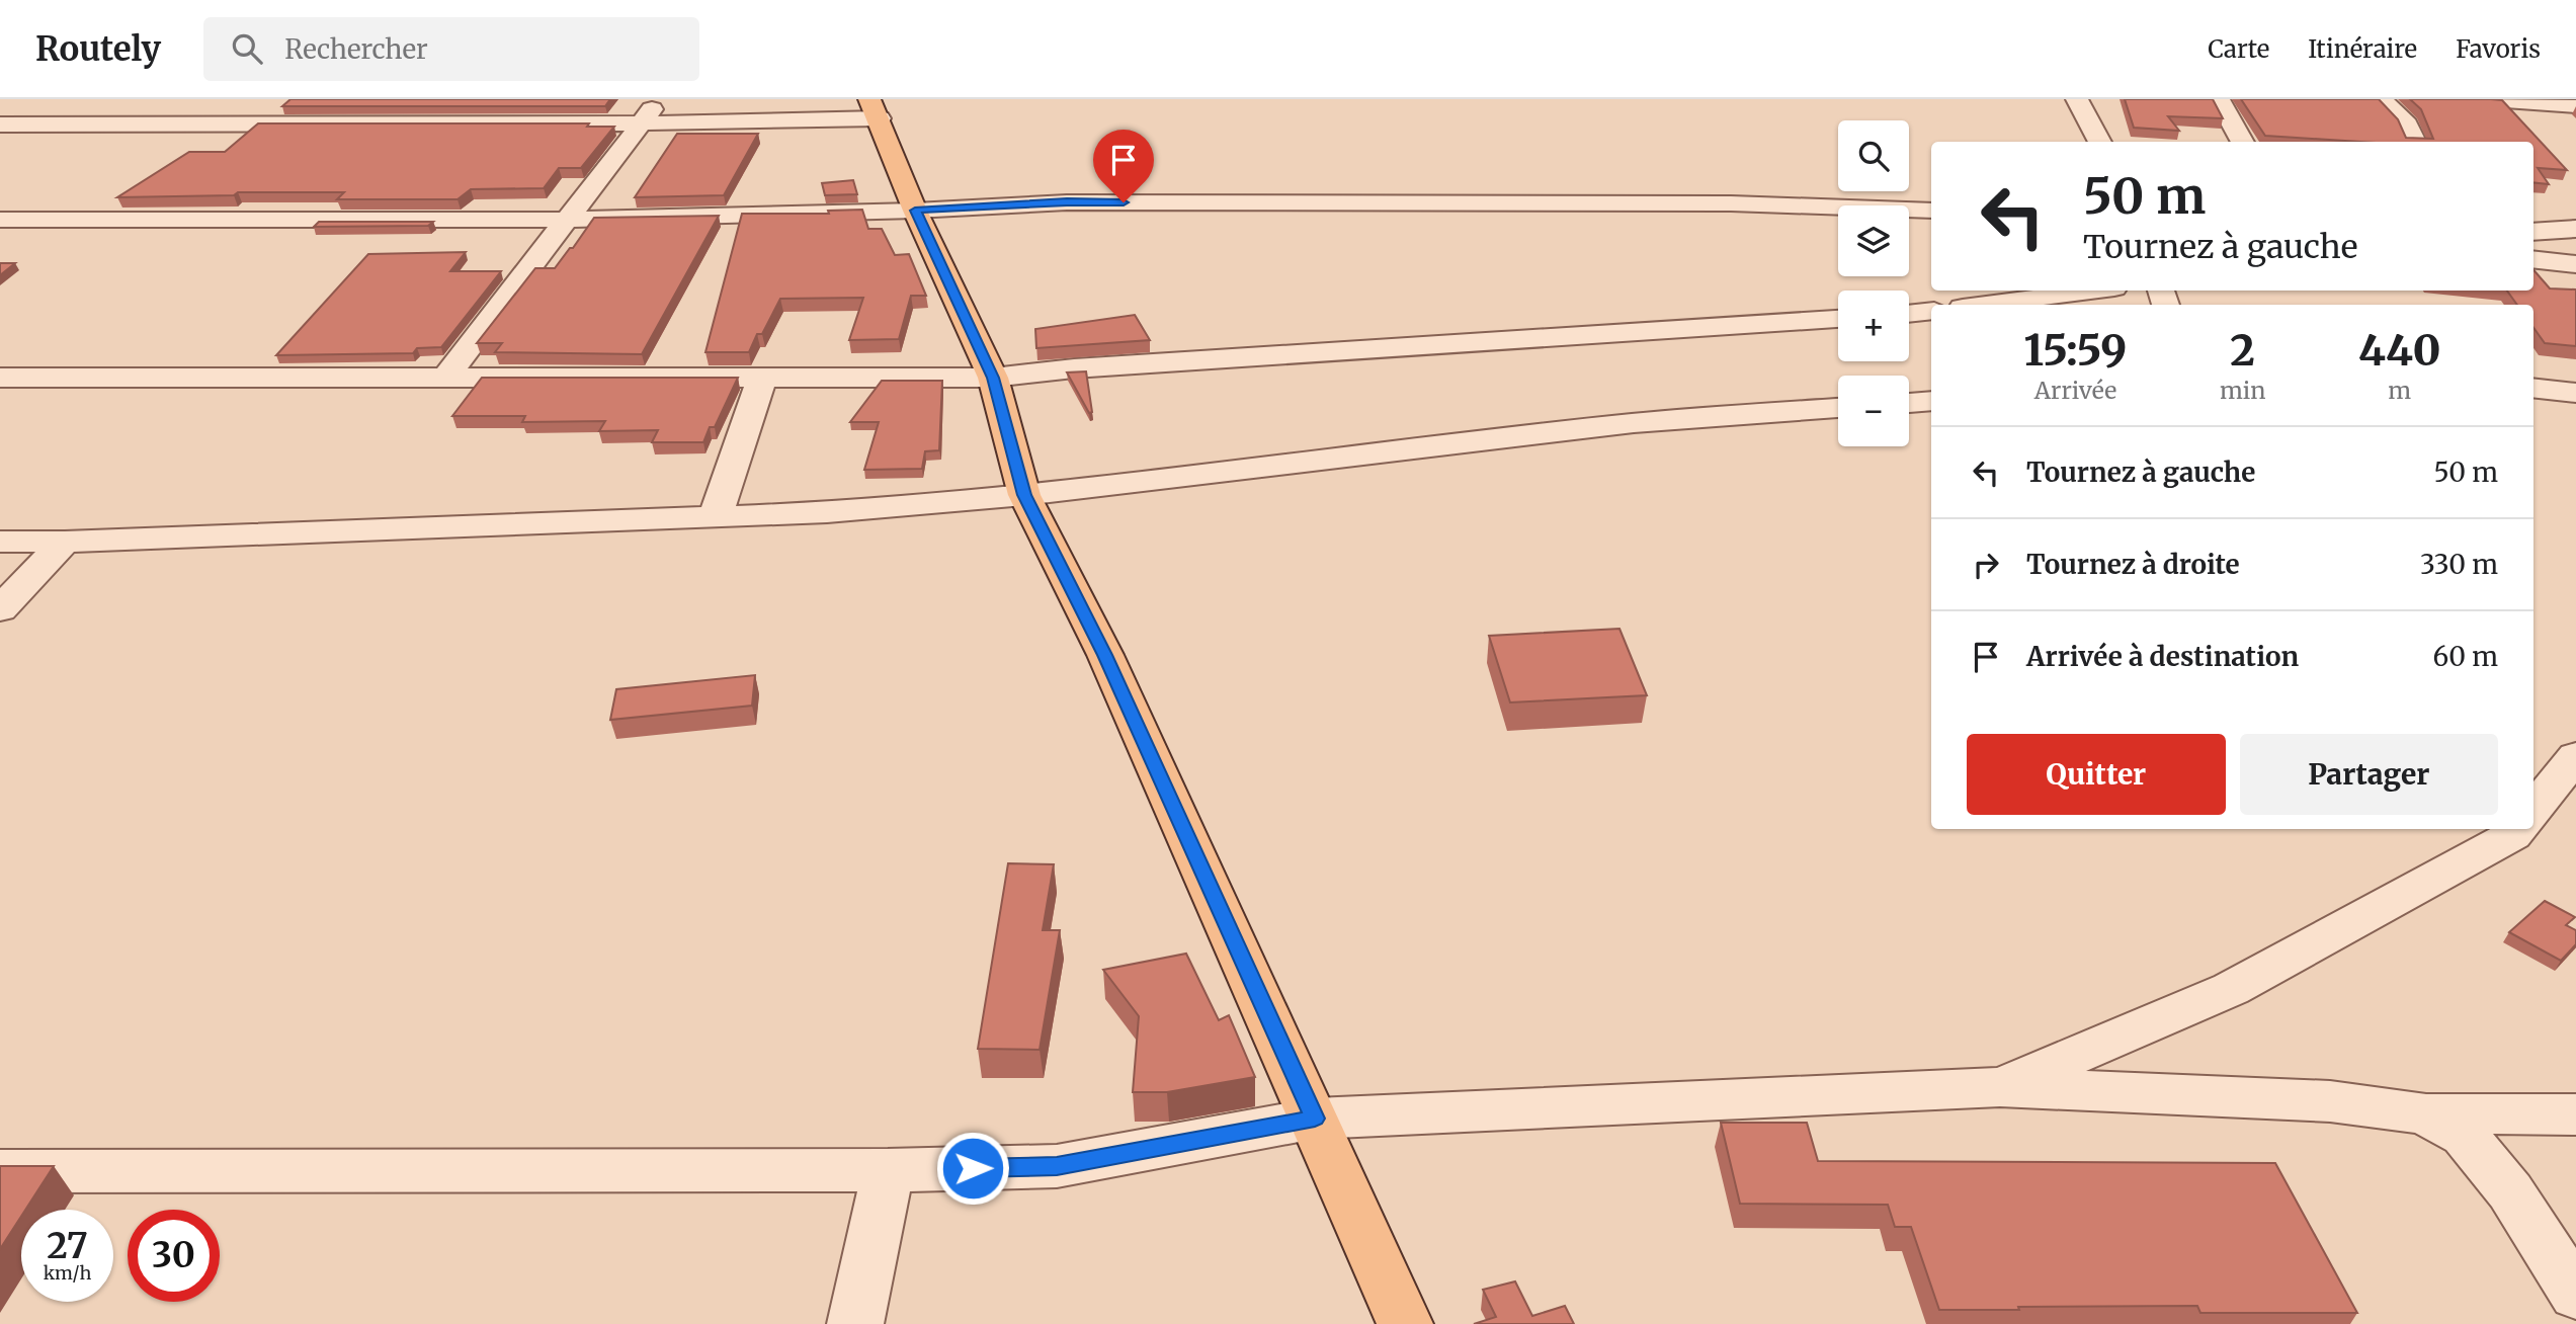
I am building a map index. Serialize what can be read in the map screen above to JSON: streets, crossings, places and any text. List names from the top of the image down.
{
  "page": {
    "header": "Routely",
    "search": "Rechercher",
    "nav": ["Carte", "Itinéraire", "Favoris"],
    "map_buttons": ["+", "−"],
    "turn": ["50 m", "Tournez à gauche"],
    "eta": [
      "15:59",
      "Arrivée",
      "2",
      "min",
      "440",
      "m"
    ],
    "list": [
      {
        "name": "Tournez à gauche",
        "value": "50 m"
      },
      {
        "name": "Tournez à droite",
        "value": "330 m"
      },
      {
        "name": "Arrivée à destination",
        "value": "60 m"
      }
    ],
    "buttons": ["Quitter", "Partager"],
    "speed": "27 km/h",
    "limit": "30"
  }
}
